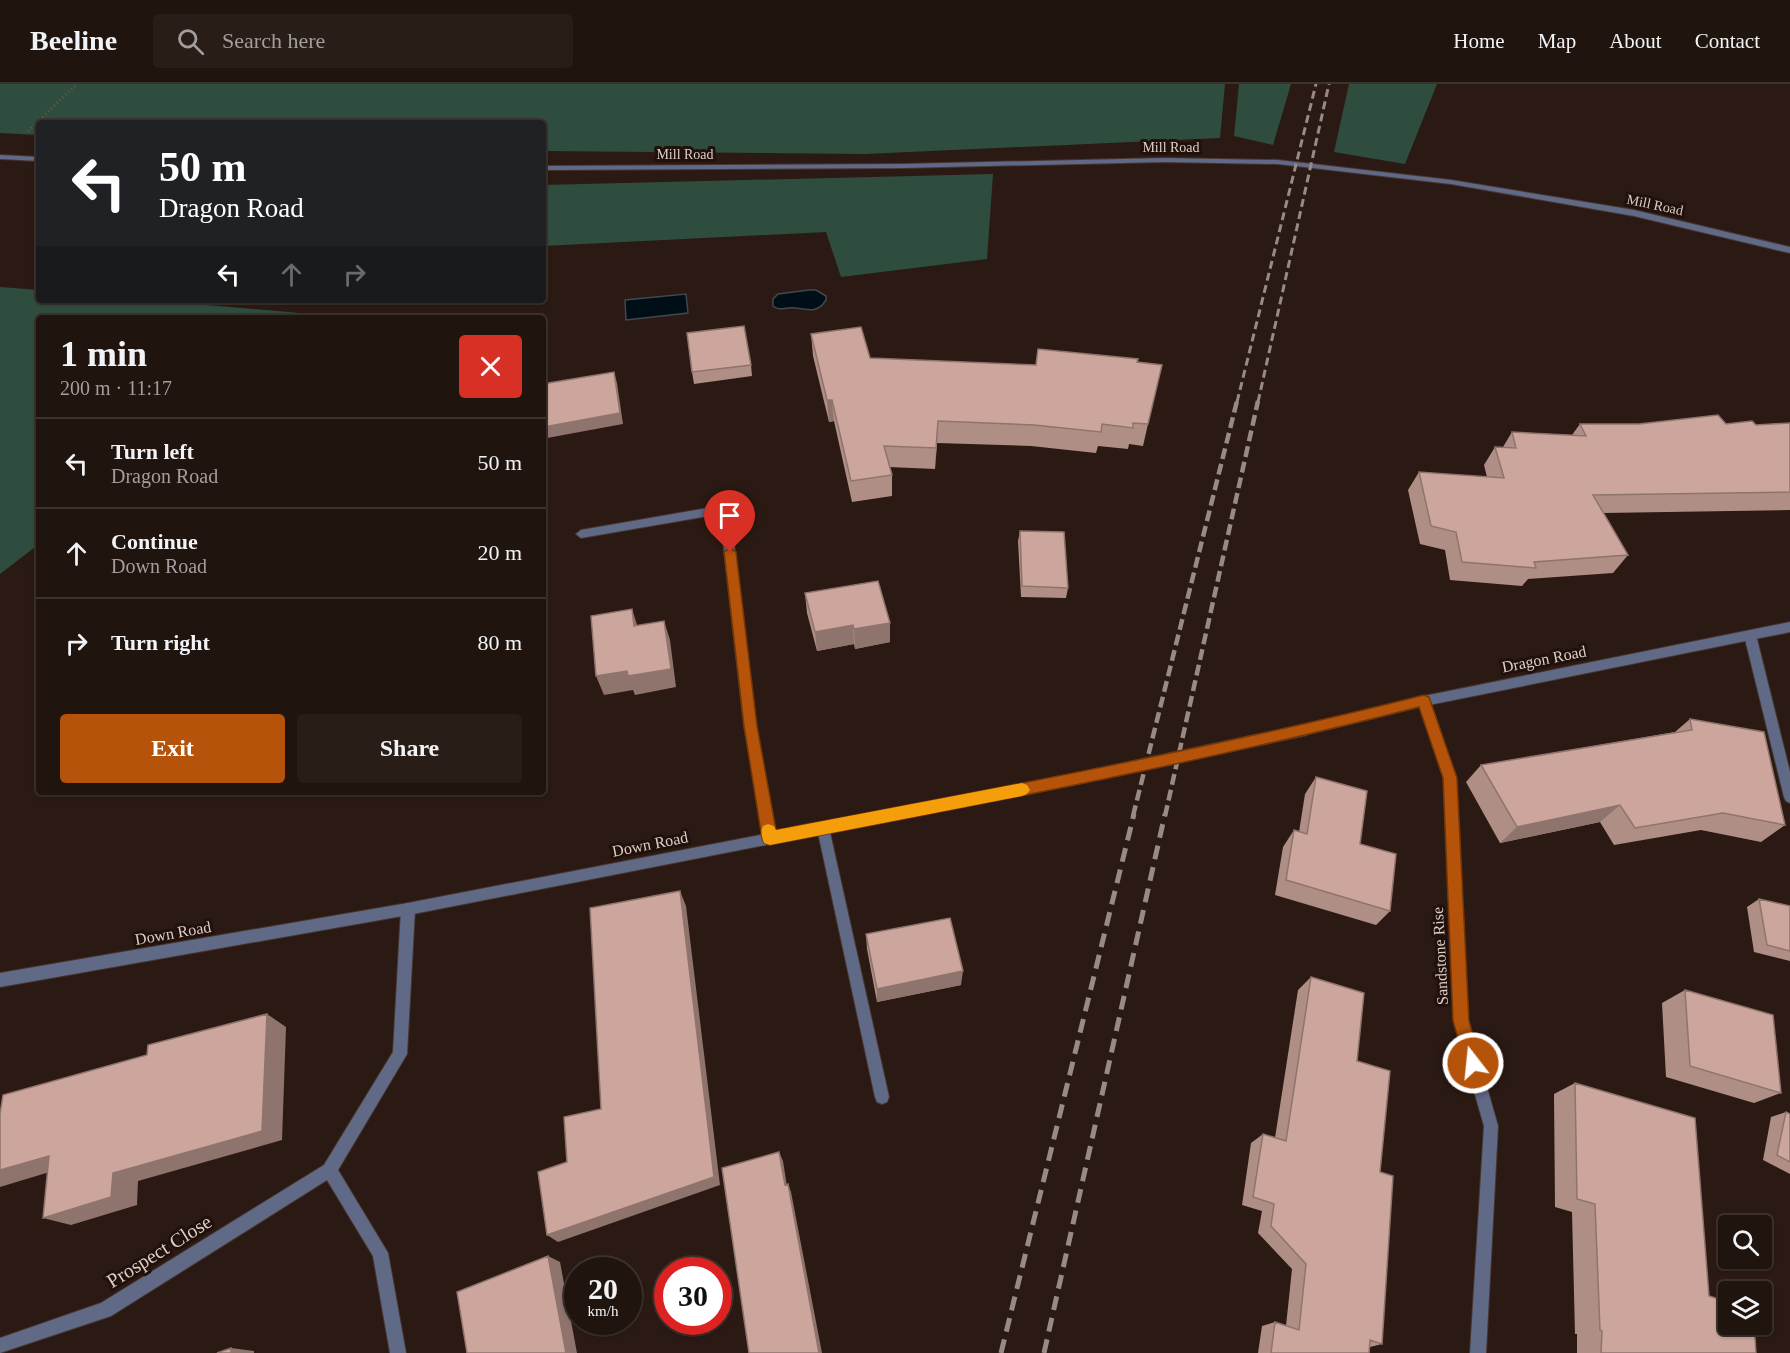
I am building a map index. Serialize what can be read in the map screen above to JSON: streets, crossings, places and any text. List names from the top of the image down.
{
  "streets": {
    "street": [
      "Mill Road",
      "Dragon Road",
      "Down Road",
      "Sandstone Rise",
      "Prospect Close"
    ]
  },
  "crossings": [
    ["Dragon Road", "Down Road"],
    ["Dragon Road", "Sandstone Rise"],
    ["Down Road", "Prospect Close"]
  ],
  "page": {
    "header": "Beeline",
    "search": "Search here",
    "nav": [
      "Home",
      "Map",
      "About",
      "Contact"
    ],
    "turn": ["50 m", "Dragon Road"],
    "heading": ["1 min", "200 m · 11:17"],
    "list": [
      {
        "name": "Turn left",
        "note": "Dragon Road",
        "value": "50 m"
      },
      {
        "name": "Continue",
        "note": "Down Road",
        "value": "20 m"
      },
      {
        "name": "Turn right",
        "value": "80 m"
      }
    ],
    "buttons": ["Exit", "Share"],
    "speed": "20 km/h",
    "limit": "30"
  }
}
